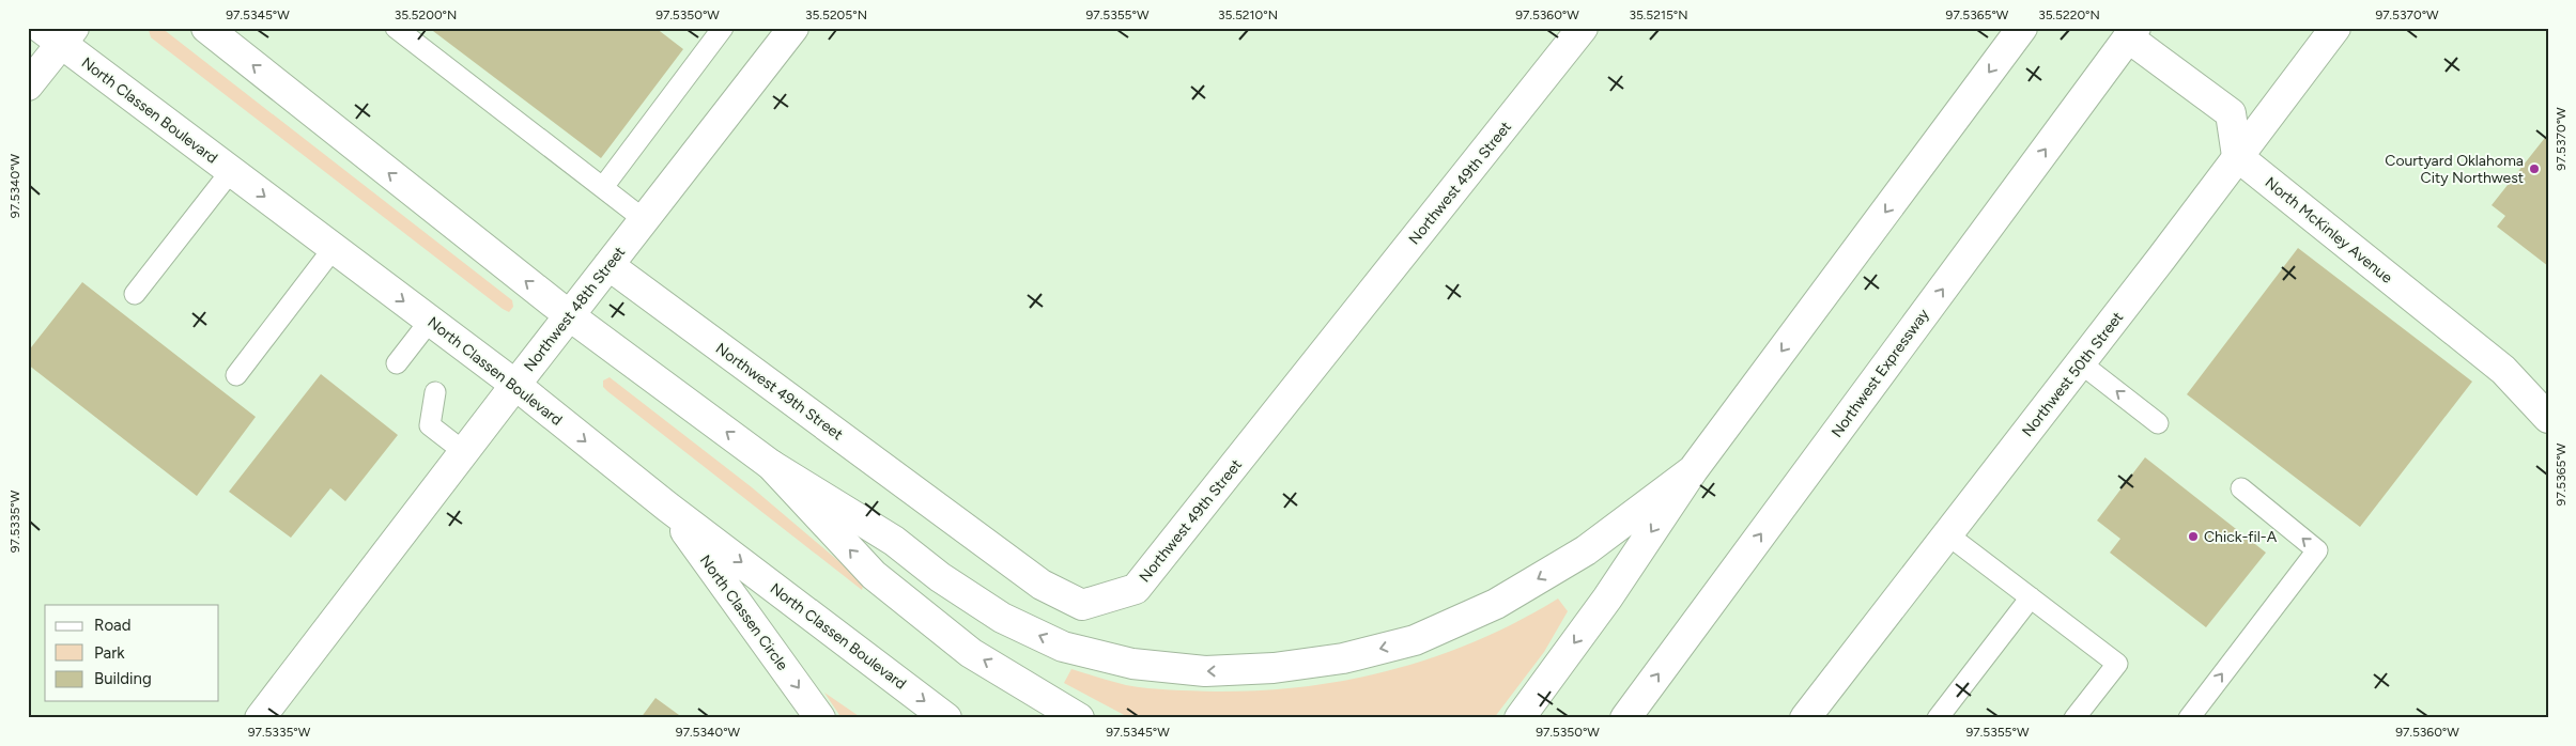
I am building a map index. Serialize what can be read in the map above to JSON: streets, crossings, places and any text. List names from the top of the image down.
{
  "streets": {
    "main road": [
      "North Classen Boulevard",
      "Northwest 49th Street",
      "North McKinley Avenue",
      "Northwest 48th Street",
      "Northwest Expressway",
      "Northwest 50th Street",
      "North Classen Circle"
    ]
  },
  "crossings": [
    ["North Classen Boulevard", "Northwest 48th Street"],
    ["North Classen Boulevard", "North Classen Circle"],
    ["Northwest 49th Street", "Northwest 48th Street"],
    ["North McKinley Avenue", "Northwest 50th Street"]
  ],
  "places": ["Courtyard Oklahoma City Northwest", "Chick-fil-A"],
  "legend": ["Road", "Park", "Building"],
  "coordinates": [
    "97.5345°W",
    "35.5200°N",
    "97.5350°W",
    "35.5205°N",
    "97.5355°W",
    "35.5210°N",
    "97.5360°W",
    "35.5215°N",
    "97.5365°W",
    "35.5220°N",
    "97.5370°W",
    "97.5340°W",
    "97.5335°W"
  ]
}
